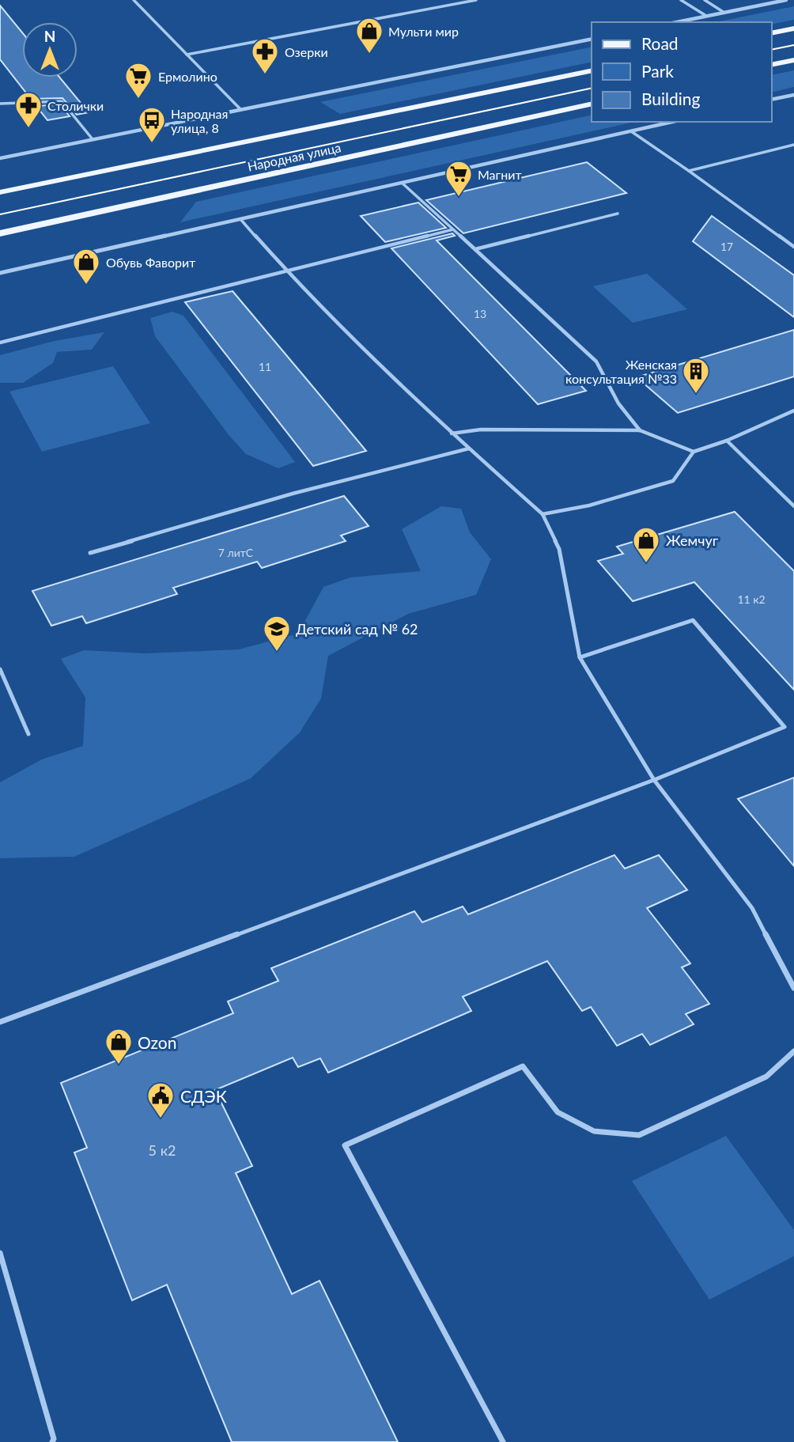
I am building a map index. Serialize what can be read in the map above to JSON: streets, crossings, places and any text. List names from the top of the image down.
{
  "streets": {
    "main road": ["Народная улица"]
  },
  "places": {
    "shop": [
      "Мульти мир",
      "Обувь Фаворит",
      "Жемчуг",
      "Ozon"
    ],
    "pharmacy": ["Озерки", "Столички"],
    "supermarket": ["Ермолино", "Магнит"],
    "bus stop": ["Народная улица, 8"],
    "building": ["Женская консультация №33"],
    "school or university": ["Детский сад № 62"],
    "public building": ["СДЭК"]
  },
  "house_numbers": [
    "17",
    "13",
    "11",
    "7 литС",
    "11 к2",
    "5 к2"
  ],
  "legend": ["Road", "Park", "Building"],
  "north": "top"
}
